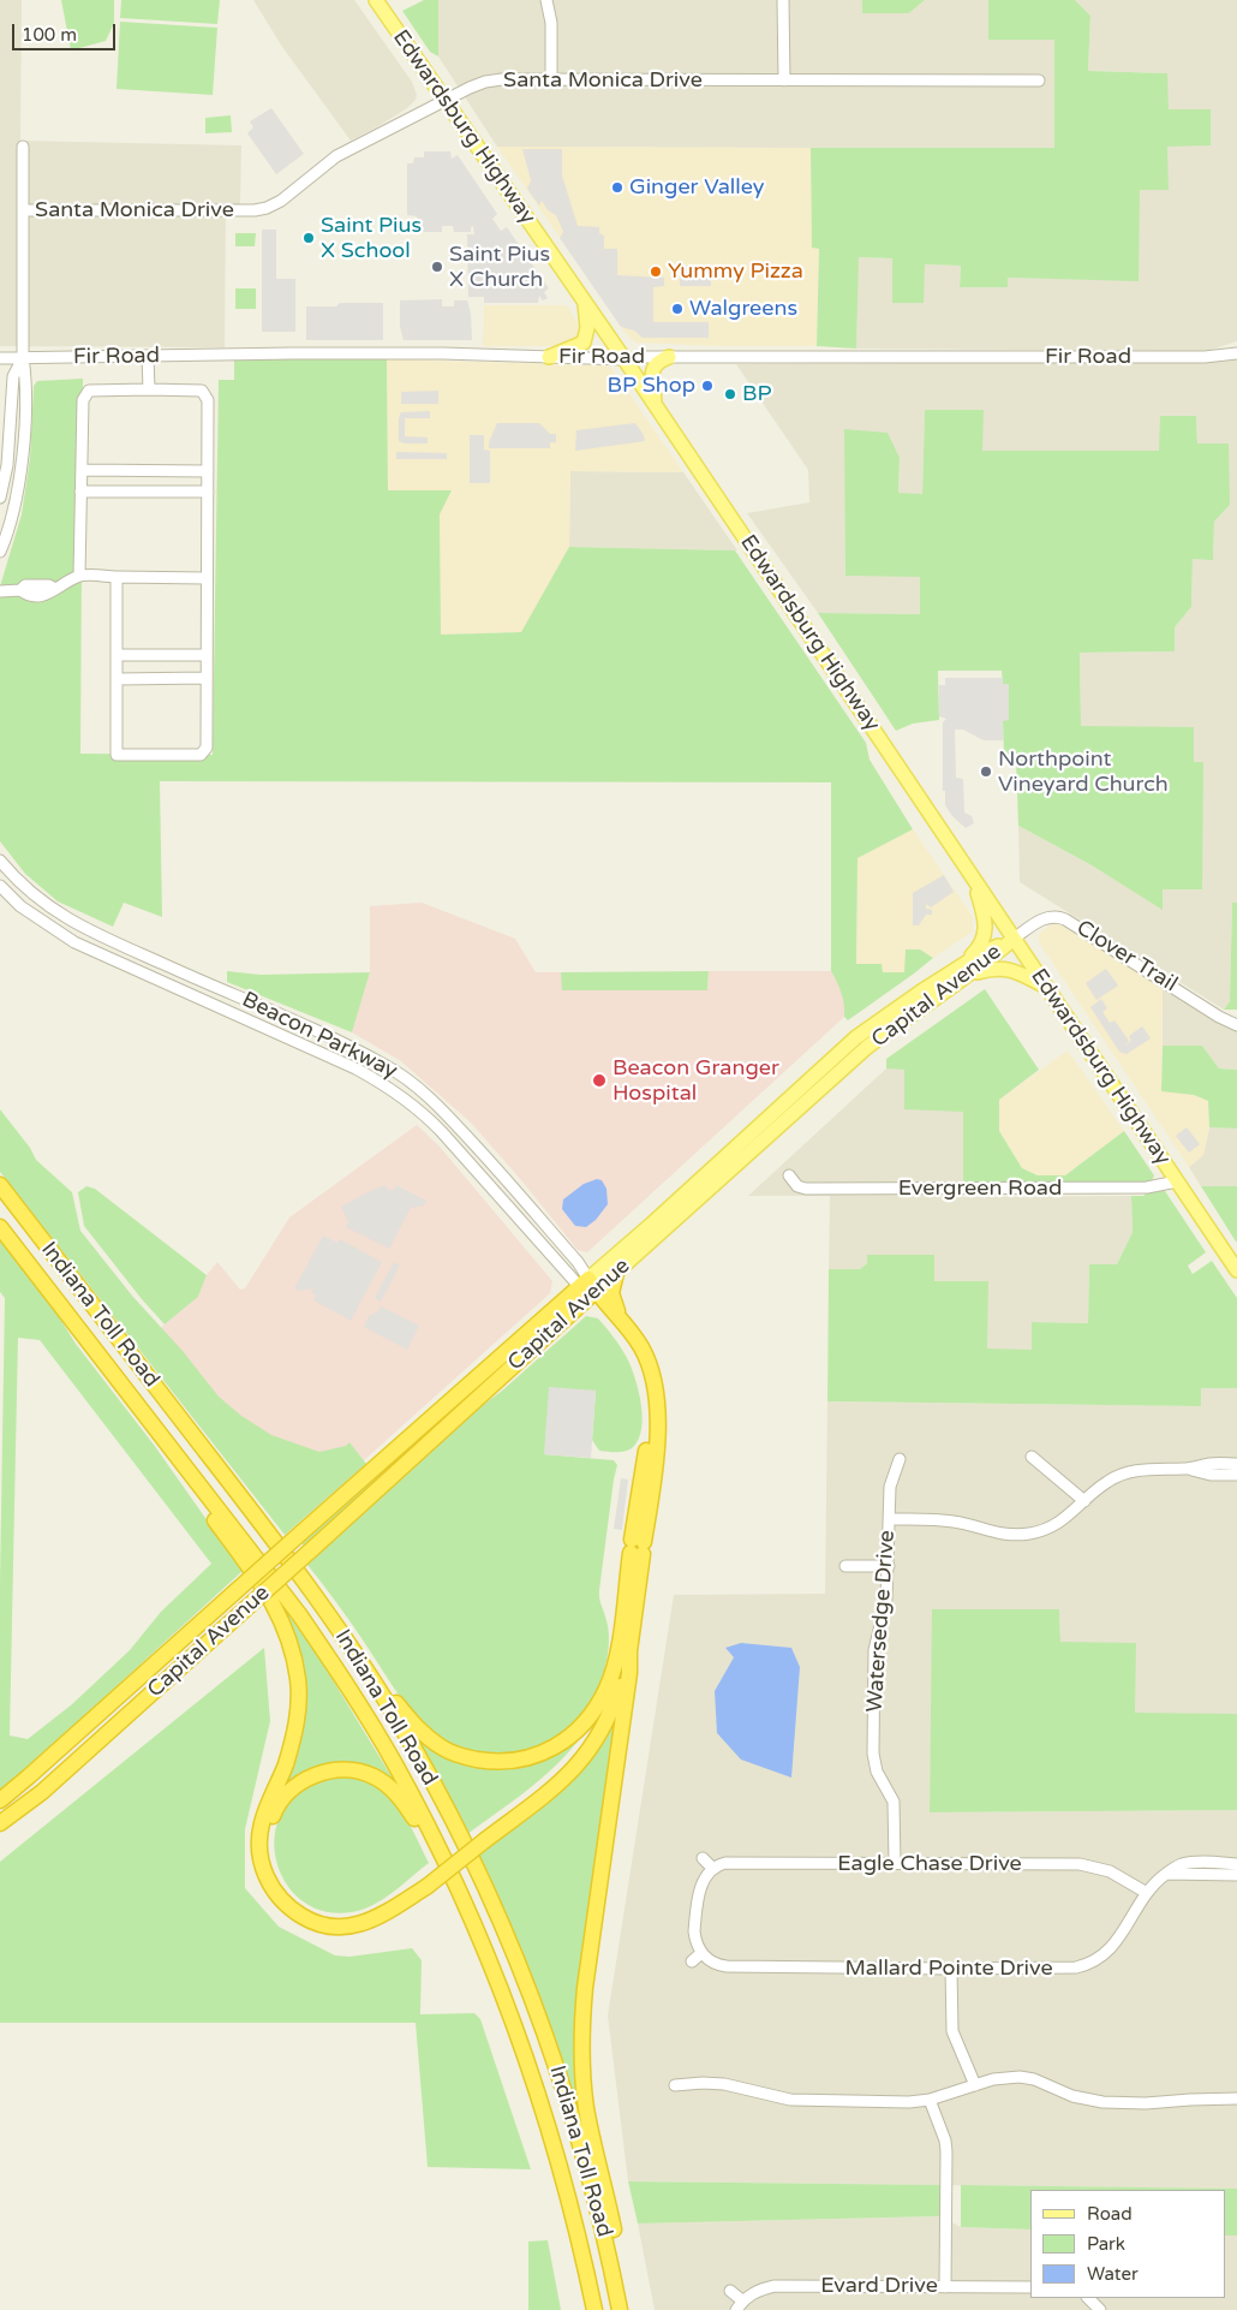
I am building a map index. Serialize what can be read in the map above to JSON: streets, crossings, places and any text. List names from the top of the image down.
{
  "streets": {
    "highway": ["Capital Avenue", "Indiana Toll Road"],
    "main road": ["Edwardsburg Highway"],
    "street": [
      "Santa Monica Drive",
      "Fir Road",
      "Clover Trail",
      "Beacon Parkway",
      "Evergreen Road",
      "Watersedge Drive",
      "Eagle Chase Drive",
      "Mallard Pointe Drive",
      "Evard Drive"
    ]
  },
  "crossings": [
    ["Santa Monica Drive", "Edwardsburg Highway"],
    ["Edwardsburg Highway", "Fir Road"],
    ["Edwardsburg Highway", "Clover Trail"],
    ["Edwardsburg Highway", "Capital Avenue"],
    ["Edwardsburg Highway", "Evergreen Road"],
    ["Clover Trail", "Capital Avenue"],
    ["Capital Avenue", "Beacon Parkway"],
    ["Watersedge Drive", "Eagle Chase Drive"],
    ["Eagle Chase Drive", "Mallard Pointe Drive"]
  ],
  "places": [
    "Ginger Valley",
    "Saint Pius X School",
    "Saint Pius X Church",
    "Yummy Pizza",
    "Walgreens",
    "BP Shop",
    "BP",
    "Northpoint Vineyard Church",
    "Beacon Granger Hospital"
  ],
  "legend": ["Road", "Park", "Water"],
  "scale_bar": "100 m"
}
